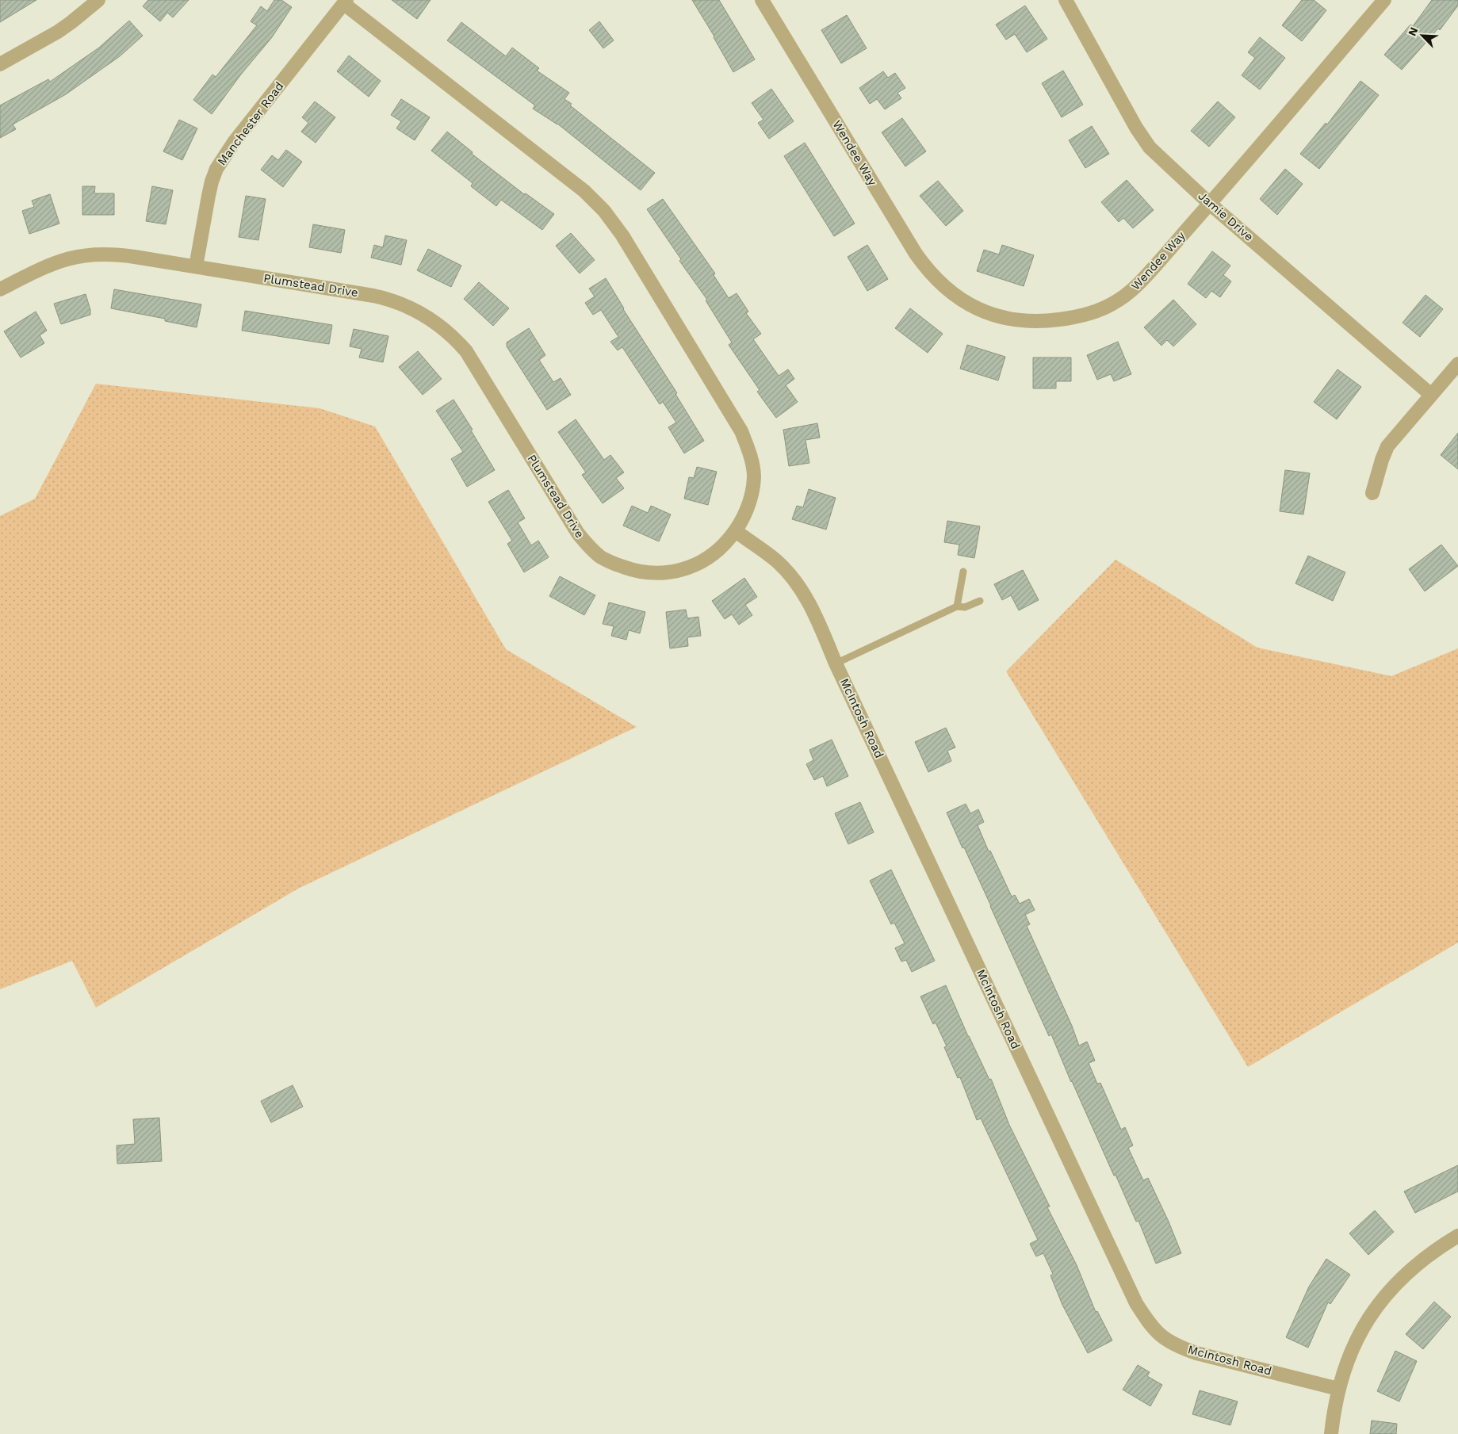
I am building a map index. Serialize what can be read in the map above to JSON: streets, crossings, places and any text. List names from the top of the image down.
{
  "streets": {
    "street": [
      "Manchester Road",
      "Wendee Way",
      "Jamie Drive",
      "Plumstead Drive",
      "McIntosh Road"
    ]
  },
  "crossings": [
    ["Manchester Road", "Plumstead Drive"],
    ["Wendee Way", "Jamie Drive"],
    ["Plumstead Drive", "McIntosh Road"]
  ],
  "north": "top left"
}
